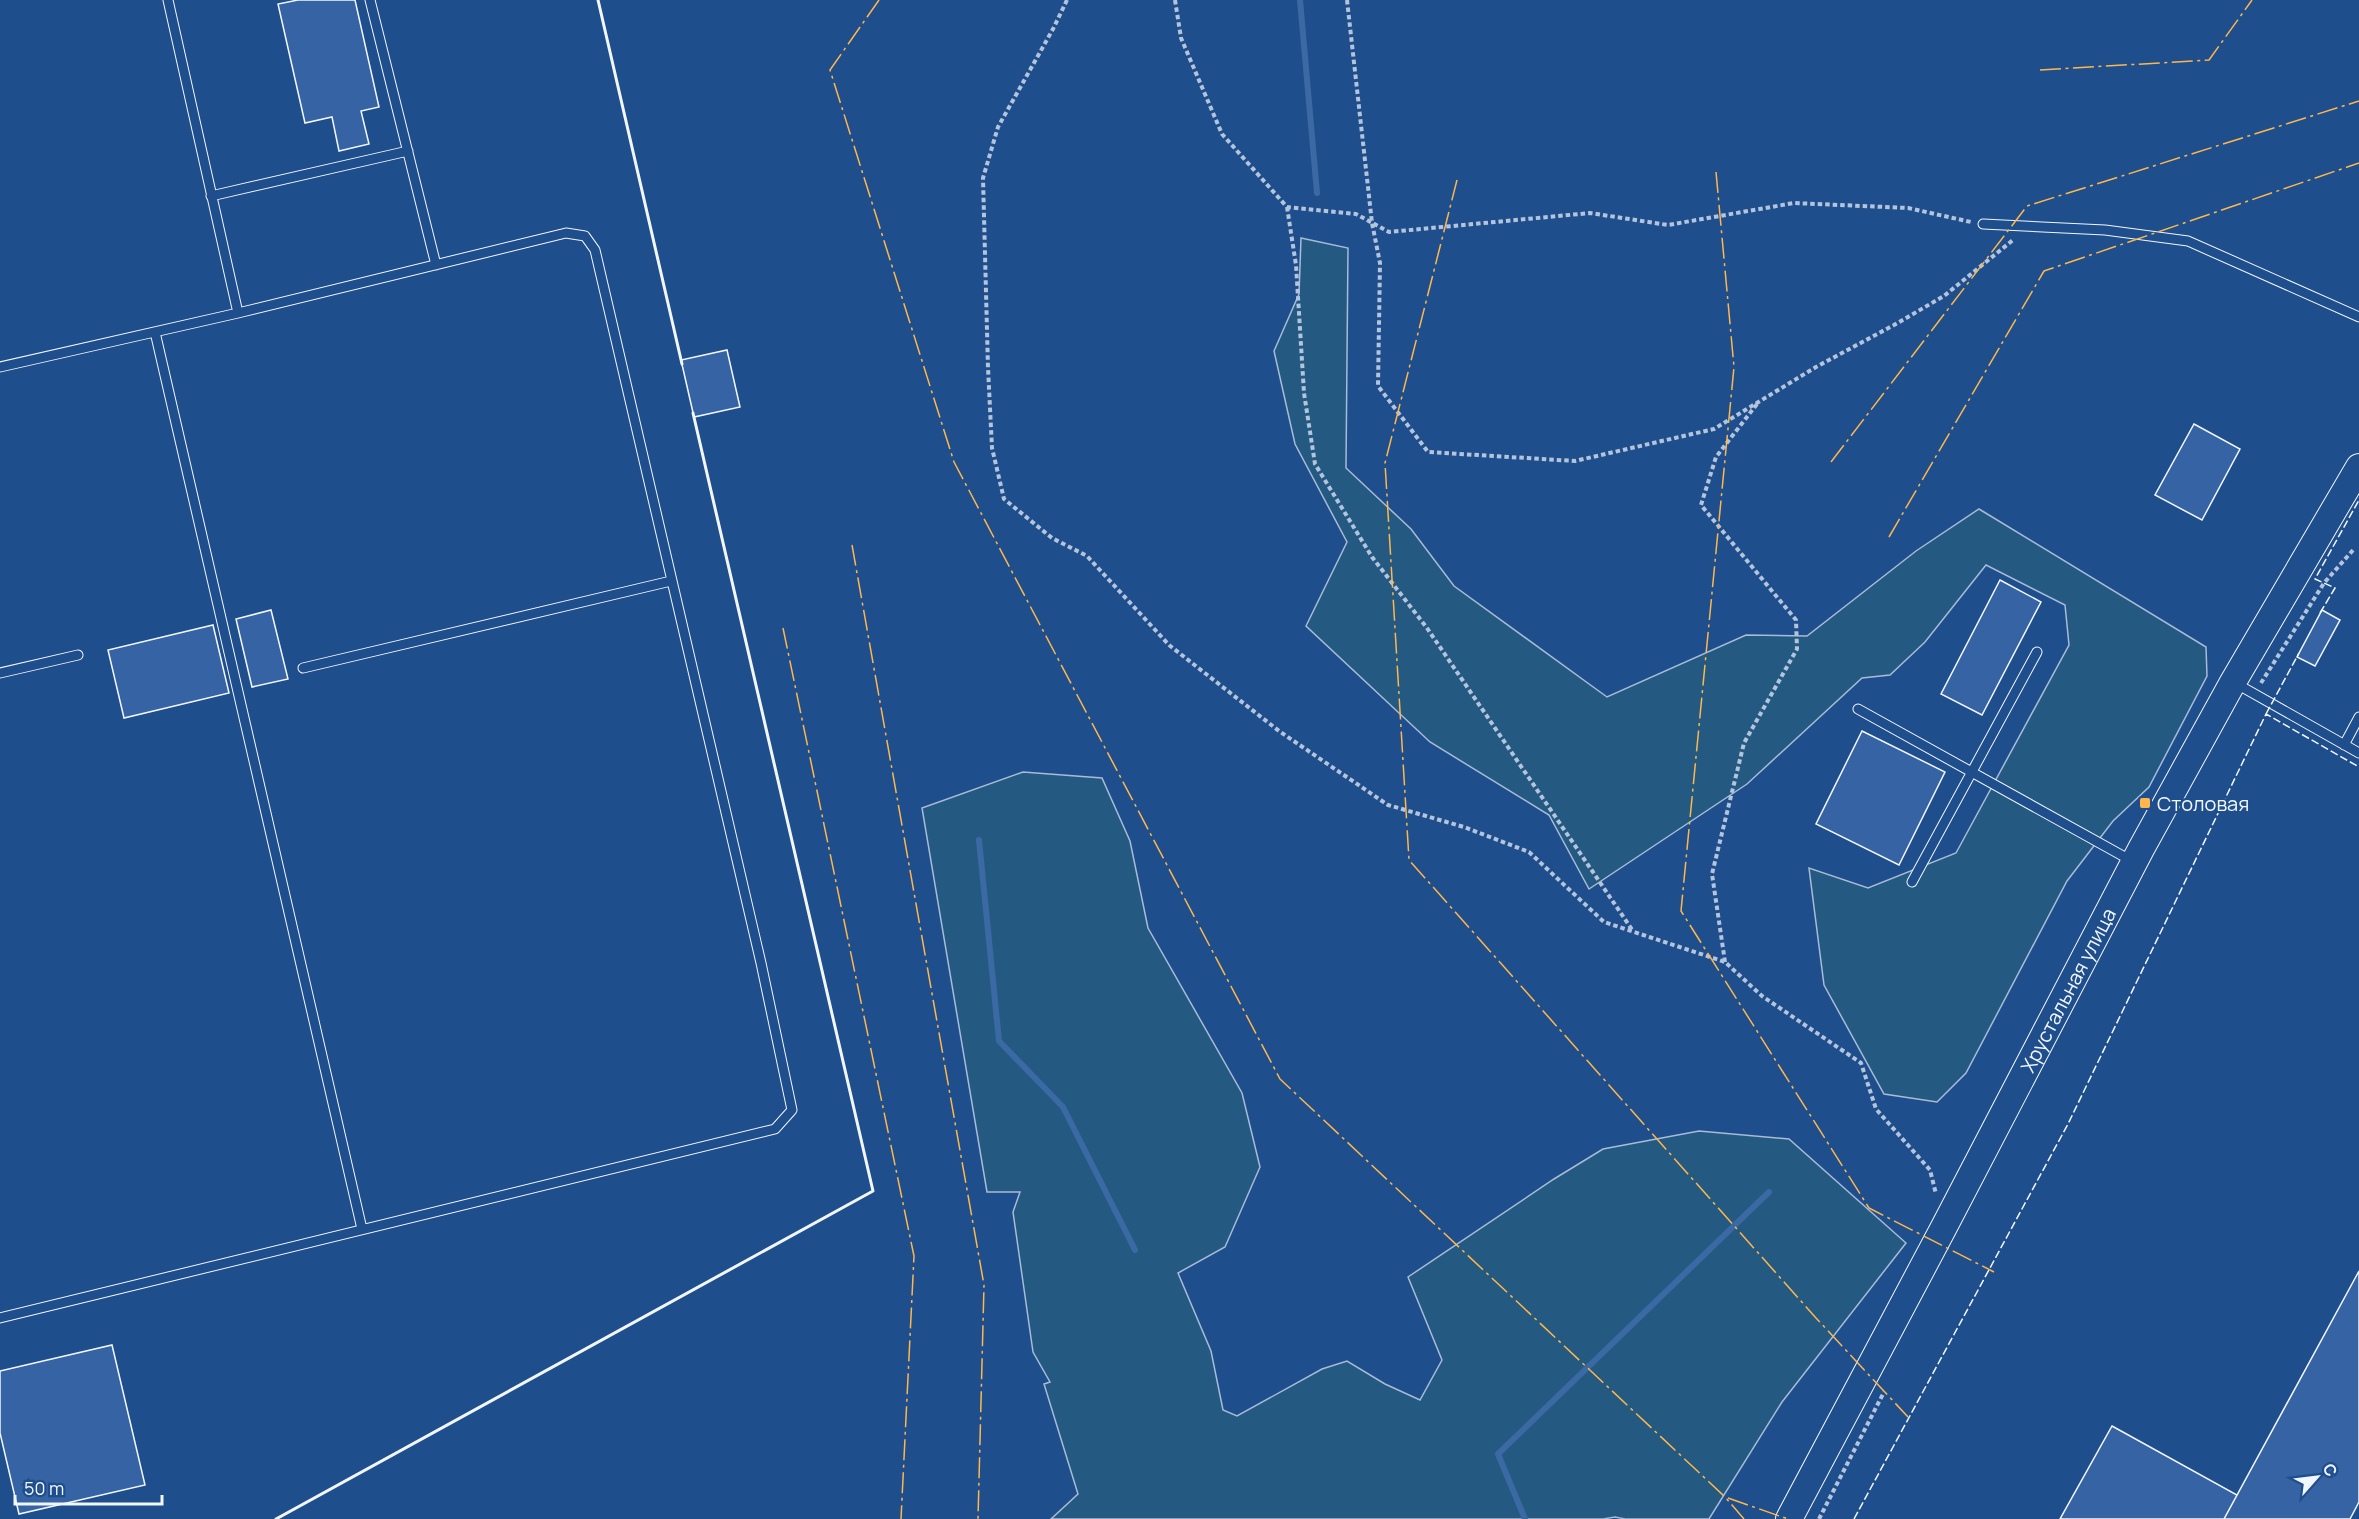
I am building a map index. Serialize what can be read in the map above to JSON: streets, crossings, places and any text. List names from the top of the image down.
{
  "streets": {
    "street": ["Хрустальная улица"]
  },
  "places": {
    "transit": ["Столовая"]
  },
  "scale_bar": "50 m",
  "north": "top right"
}
